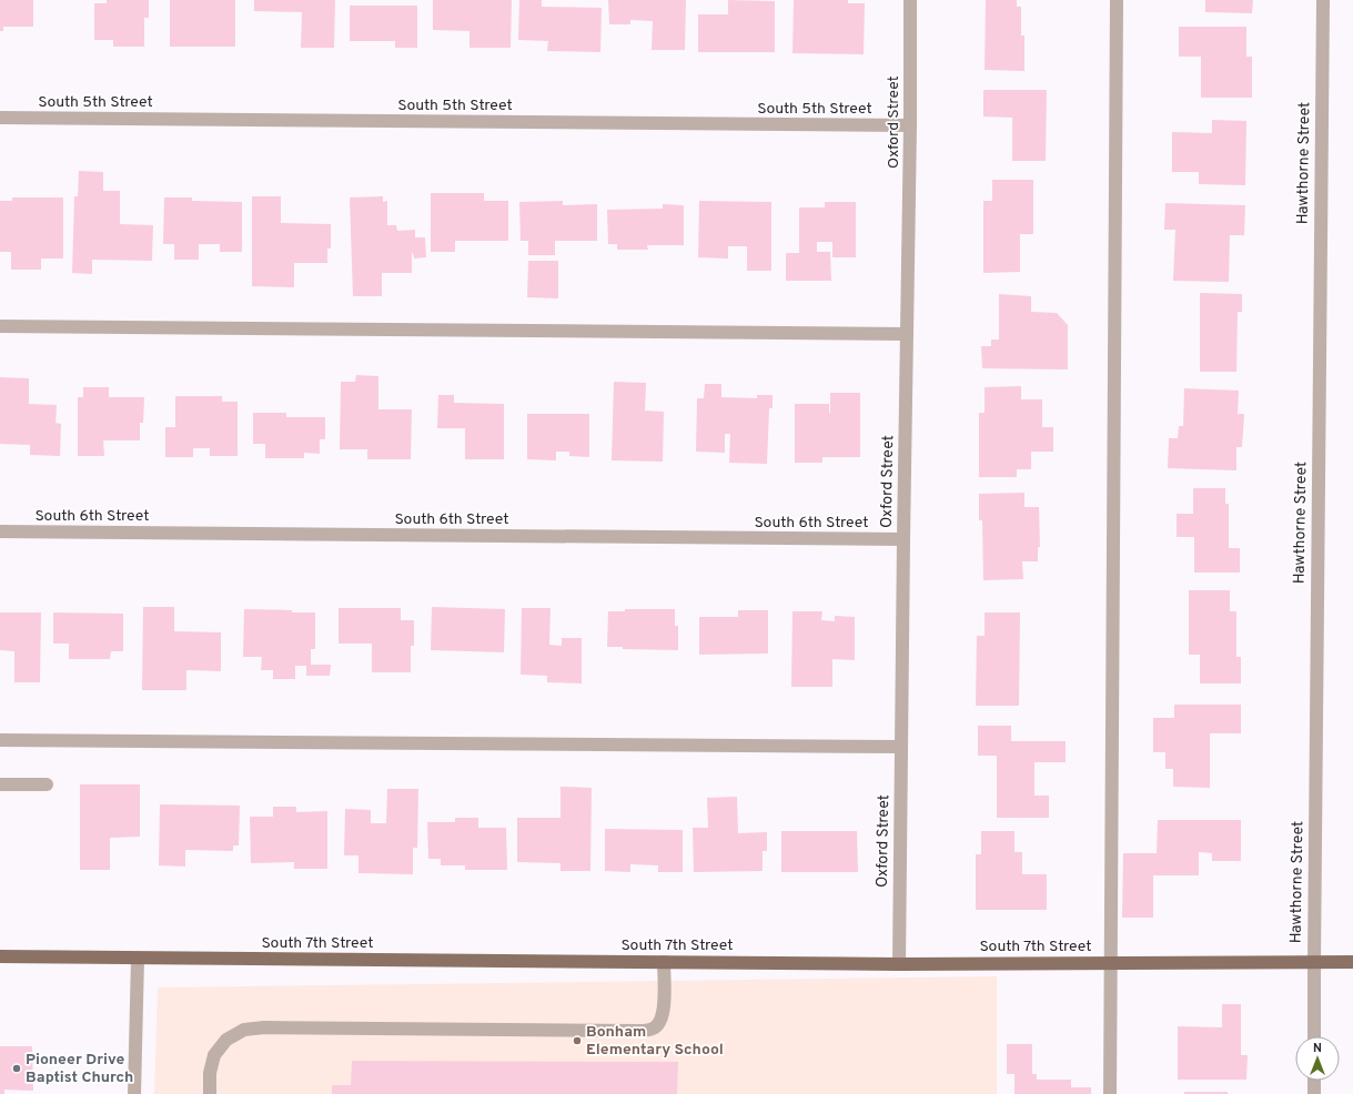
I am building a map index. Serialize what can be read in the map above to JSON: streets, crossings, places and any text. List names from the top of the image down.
{
  "streets": {
    "main road": ["South 7th Street"],
    "street": [
      "South 5th Street",
      "Oxford Street",
      "Hawthorne Street",
      "South 6th Street"
    ]
  },
  "crossings": [
    ["South 5th Street", "Oxford Street"],
    ["Oxford Street", "South 6th Street"],
    ["Oxford Street", "South 7th Street"],
    ["Hawthorne Street", "South 7th Street"]
  ],
  "places": ["Bonham Elementary School", "Pioneer Drive Baptist Church"],
  "north": "top"
}
